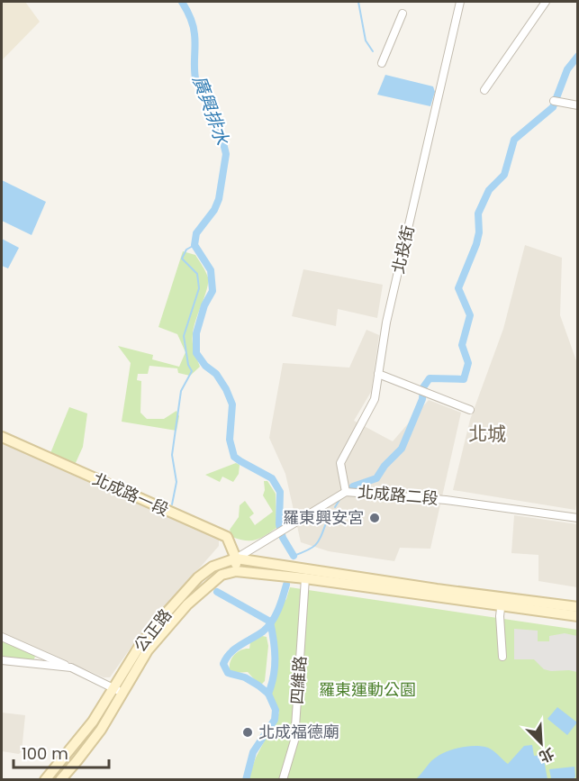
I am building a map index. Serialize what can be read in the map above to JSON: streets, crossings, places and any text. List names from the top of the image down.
{
  "streets": {
    "street": [
      "北投街",
      "北成路一段",
      "北成路二段",
      "公正路",
      "四維路"
    ]
  },
  "crossings": [
    ["北投街", "北成路二段"],
    ["北成路一段", "北成路二段"],
    ["北成路一段", "公正路"],
    ["北成路二段", "公正路"],
    ["公正路", "四維路"]
  ],
  "districts": ["北城"],
  "water": ["廣興排水"],
  "parks": ["羅東運動公園"],
  "places": ["羅東興安宮", "北成福德廟"],
  "scale_bar": "100 m",
  "north": "bottom right"
}
